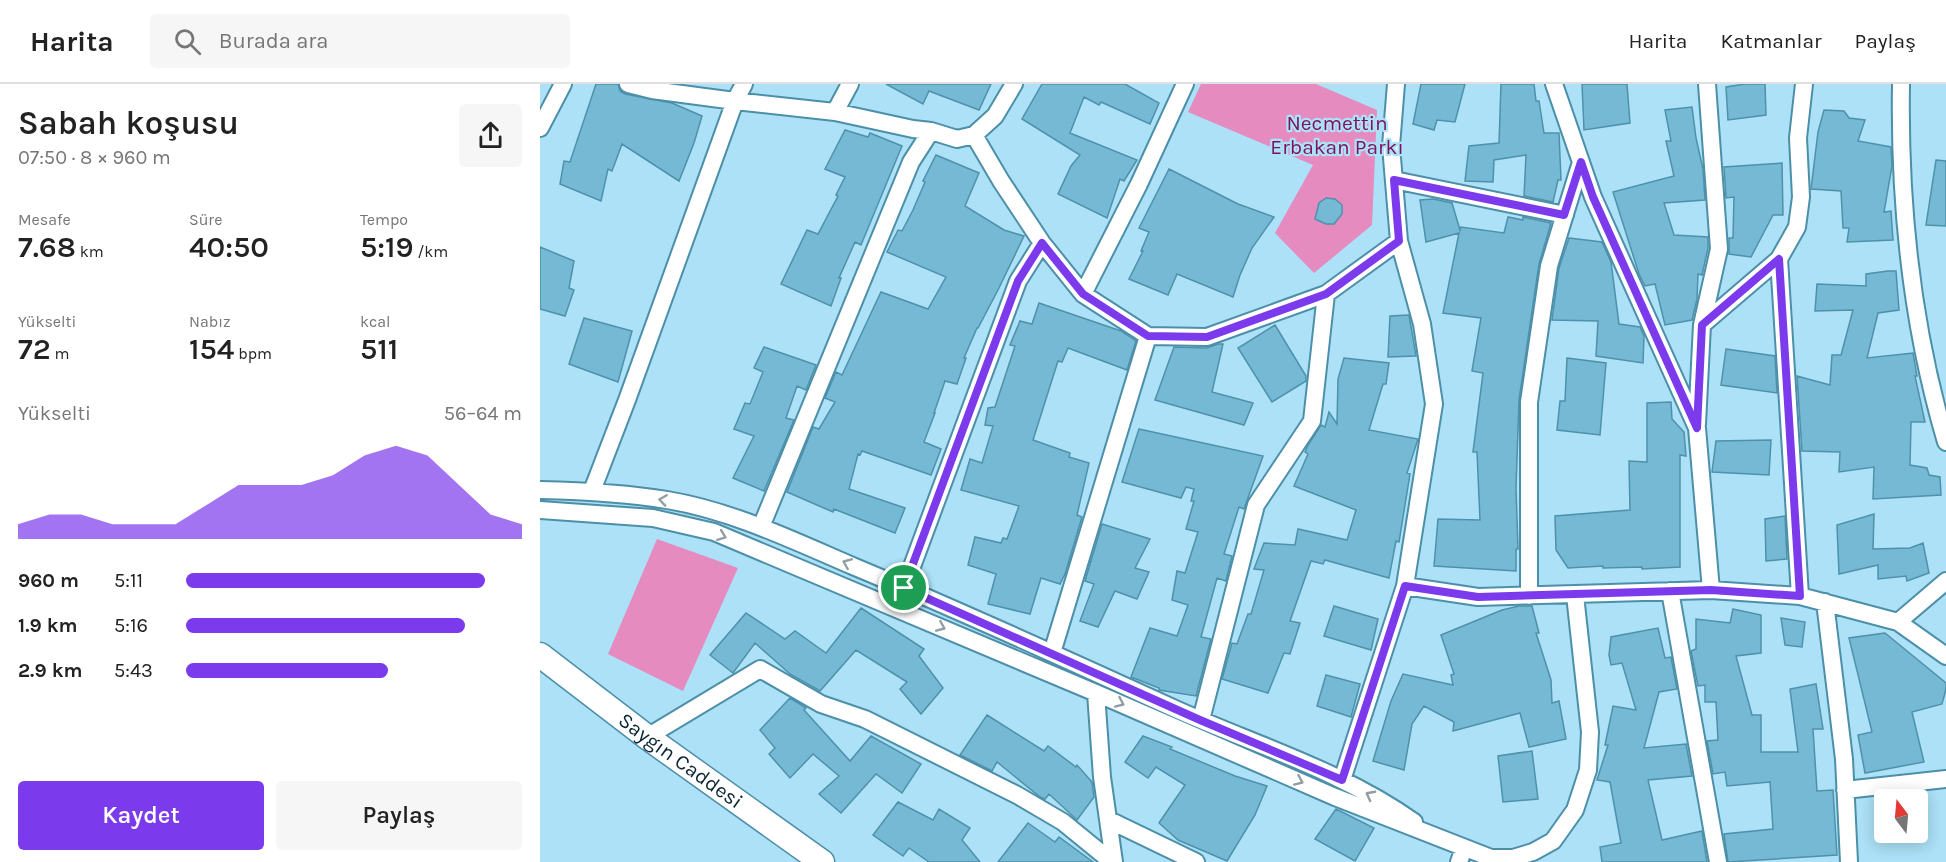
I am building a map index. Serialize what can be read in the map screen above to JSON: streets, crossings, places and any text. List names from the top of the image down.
{
  "streets": {
    "street": ["Saygın Caddesi"]
  },
  "parks": ["Necmettin Erbakan Parkı"],
  "north": "top",
  "page": {
    "header": "Harita",
    "search": "Burada ara",
    "nav": ["Harita", "Katmanlar", "Paylaş"],
    "heading": ["Sabah koşusu", "07:50 · 8 × 960 m"],
    "stats": [
      ["Mesafe", "7.68 km"],
      ["Süre", "40:50"],
      ["Tempo", "5:19 /km"],
      ["Yükselti", "72 m"],
      ["Nabız", "154 bpm"],
      ["kcal", "511"]
    ],
    "chart": ["Yükselti", "56–64 m"],
    "list": [
      {
        "name": "960 m",
        "note": "5:11"
      },
      {
        "name": "1.9 km",
        "note": "5:16"
      },
      {
        "name": "2.9 km",
        "note": "5:43"
      }
    ],
    "buttons": ["Kaydet", "Paylaş"]
  }
}
